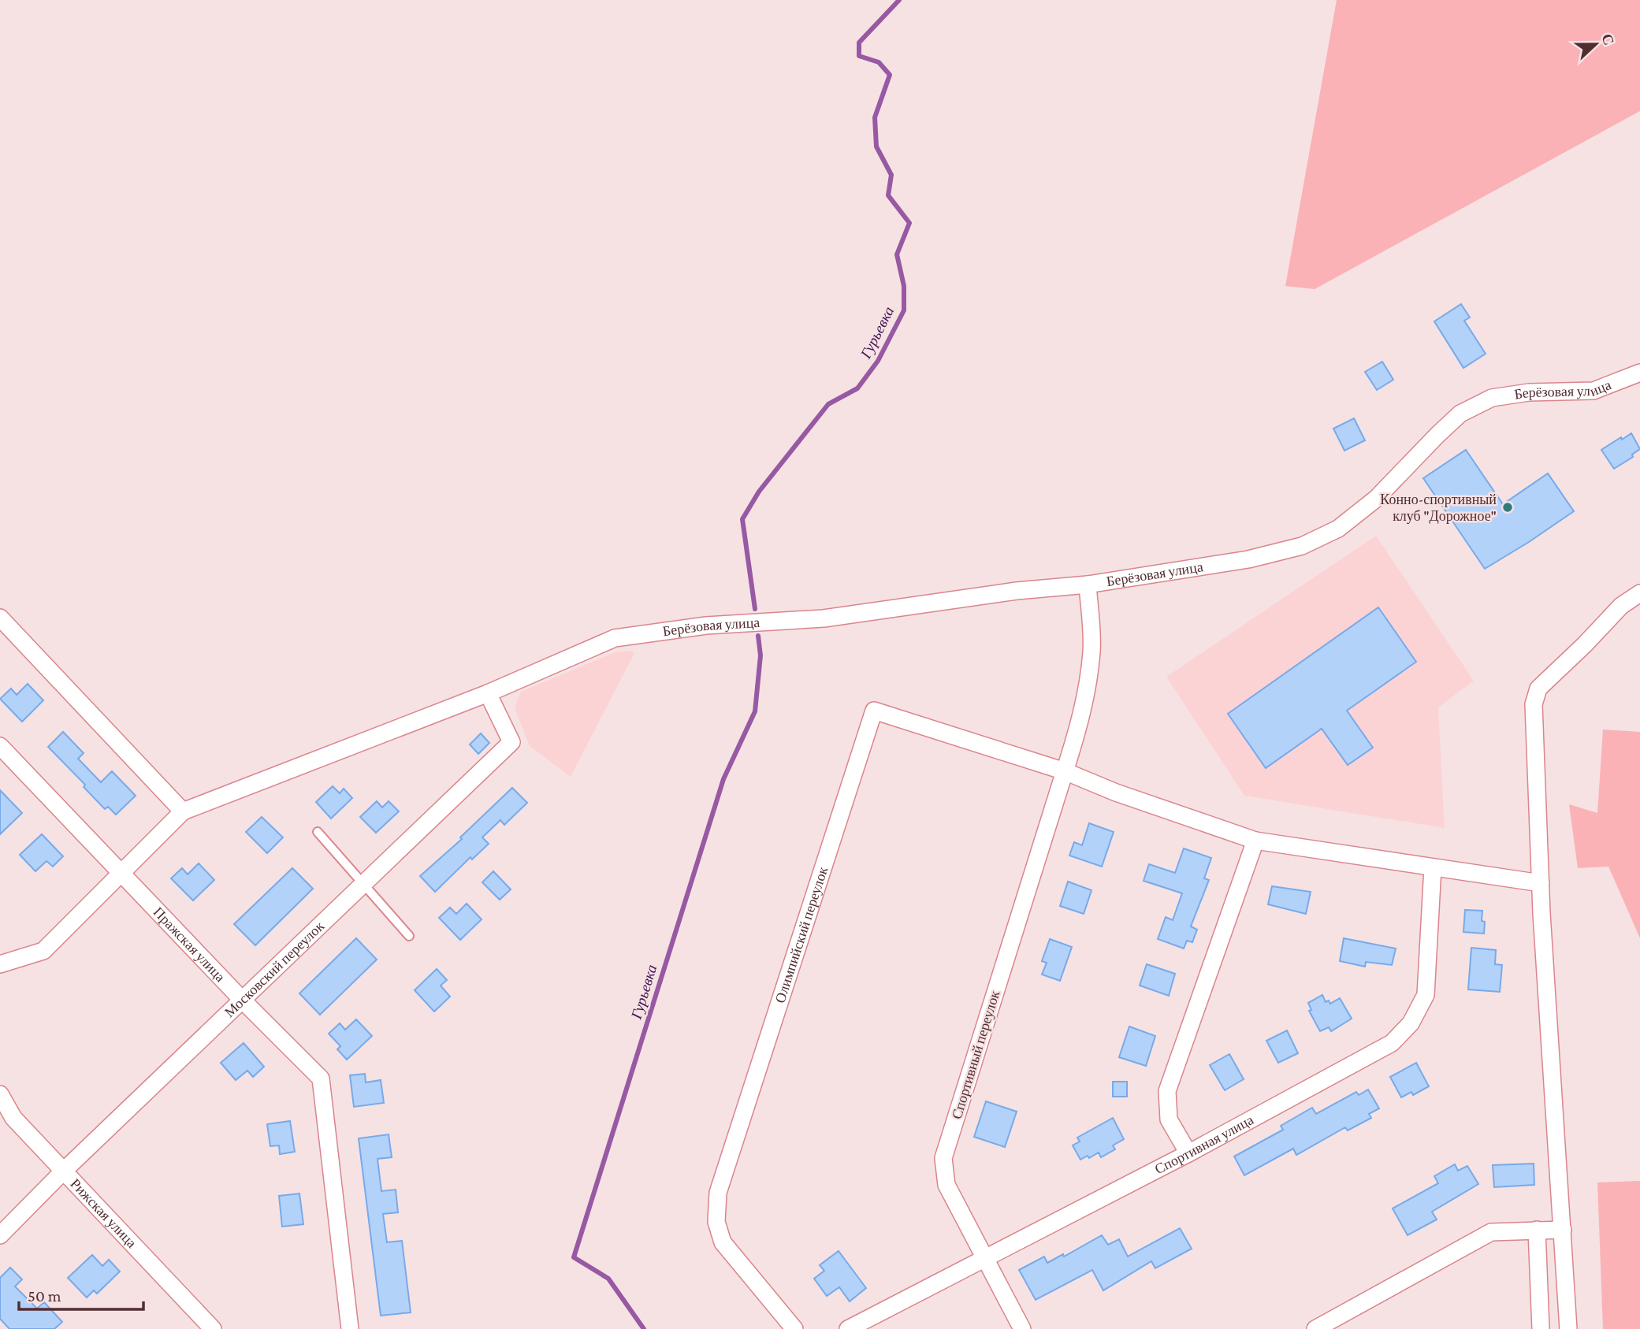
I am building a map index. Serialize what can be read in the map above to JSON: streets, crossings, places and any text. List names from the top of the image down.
{
  "streets": {
    "street": [
      "Берёзовая улица",
      "Олимпийский переулок",
      "Пражская улица",
      "Московский переулок",
      "Спортивный переулок",
      "Спортивная улица",
      "Рижская улица"
    ]
  },
  "crossings": [
    ["Берёзовая улица", "Московский переулок"],
    ["Берёзовая улица", "Спортивный переулок"],
    ["Олимпийский переулок", "Спортивный переулок"],
    ["Пражская улица", "Московский переулок"],
    ["Московский переулок", "Рижская улица"],
    ["Спортивный переулок", "Спортивная улица"]
  ],
  "water": ["Гурьевка"],
  "places": ["Конно-спортивный клуб \"Дорожное\""],
  "scale_bar": "50 m",
  "north": "right"
}
